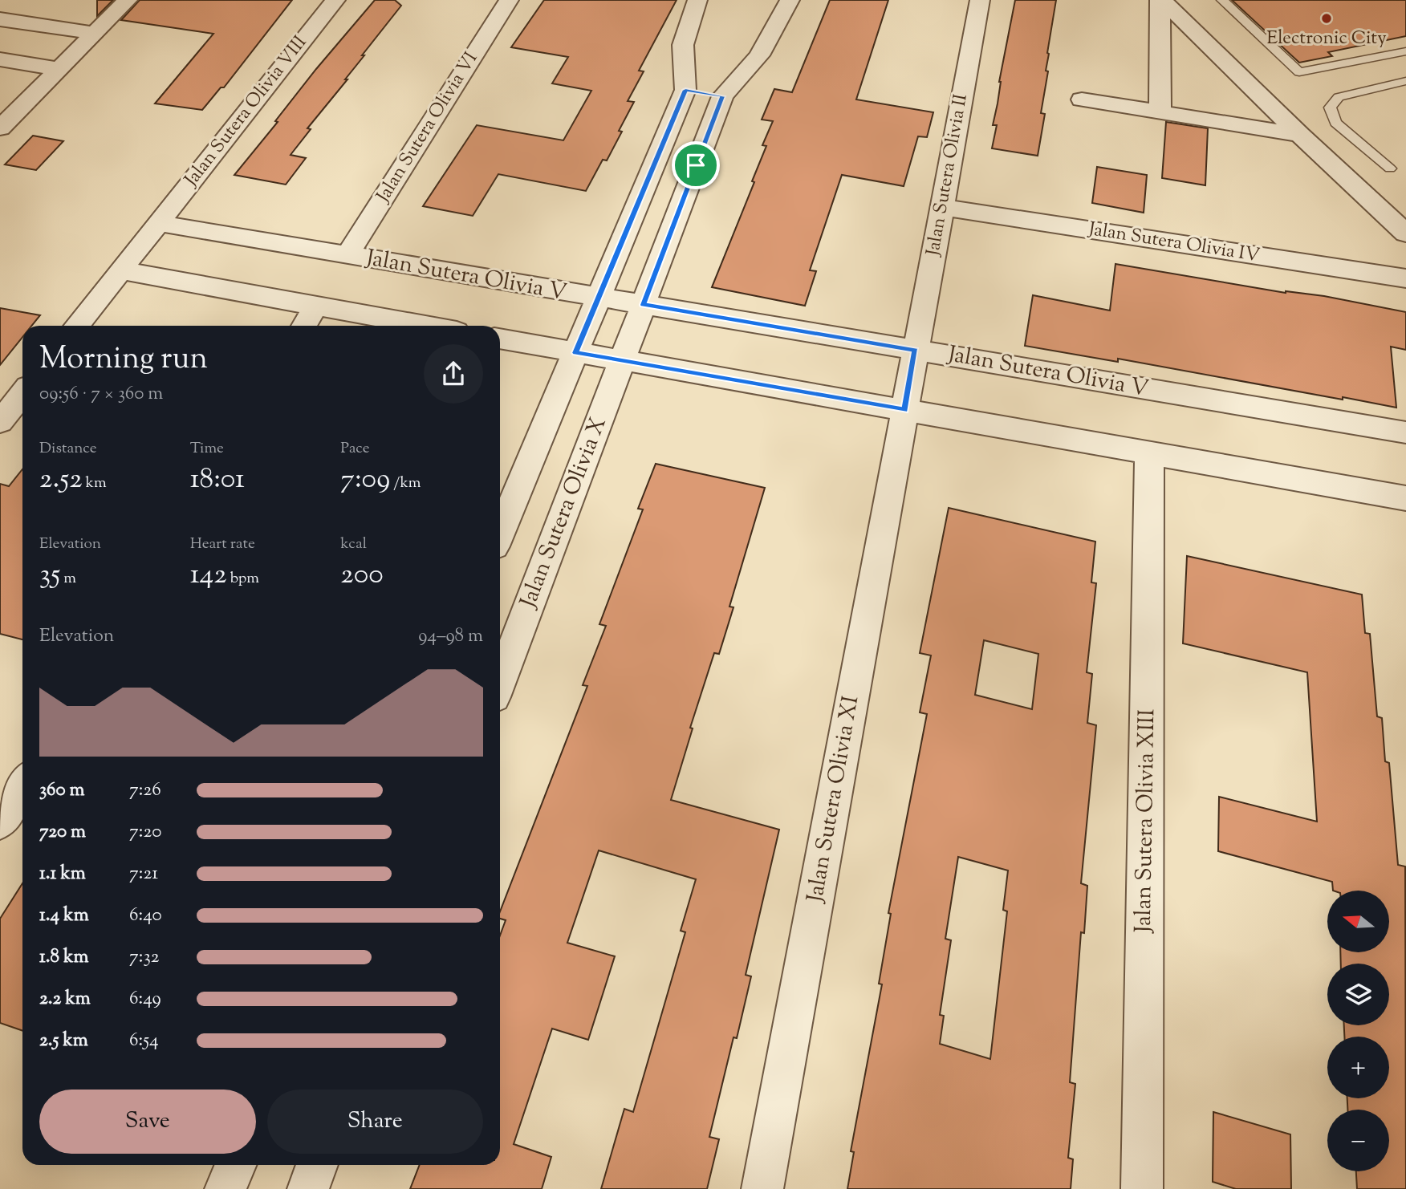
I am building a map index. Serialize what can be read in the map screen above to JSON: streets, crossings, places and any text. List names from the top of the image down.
{
  "streets": {
    "street": [
      "Jalan Sutera Olivia VIII",
      "Jalan Sutera Olivia VI",
      "Jalan Sutera Olivia II",
      "Jalan Sutera Olivia IV",
      "Jalan Sutera Olivia V",
      "Jalan Sutera Olivia X",
      "Jalan Sutera Olivia XI",
      "Jalan Sutera Olivia XIII"
    ]
  },
  "crossings": [
    ["Jalan Sutera Olivia VIII", "Jalan Sutera Olivia V"],
    ["Jalan Sutera Olivia VI", "Jalan Sutera Olivia V"],
    ["Jalan Sutera Olivia II", "Jalan Sutera Olivia IV"],
    ["Jalan Sutera Olivia II", "Jalan Sutera Olivia V"],
    ["Jalan Sutera Olivia II", "Jalan Sutera Olivia XI"],
    ["Jalan Sutera Olivia V", "Jalan Sutera Olivia X"]
  ],
  "places": ["Electronic City"],
  "north": "left",
  "page": {
    "heading": ["Morning run", "09:56 · 7 × 360 m"],
    "stats": [
      ["Distance", "2.52 km"],
      ["Time", "18:01"],
      ["Pace", "7:09 /km"],
      ["Elevation", "35 m"],
      ["Heart rate", "142 bpm"],
      ["kcal", "200"]
    ],
    "chart": ["Elevation", "94–98 m"],
    "list": [
      {
        "name": "360 m",
        "note": "7:26"
      },
      {
        "name": "720 m",
        "note": "7:20"
      },
      {
        "name": "1.1 km",
        "note": "7:21"
      },
      {
        "name": "1.4 km",
        "note": "6:40"
      },
      {
        "name": "1.8 km",
        "note": "7:32"
      },
      {
        "name": "2.2 km",
        "note": "6:49"
      },
      {
        "name": "2.5 km",
        "note": "6:54"
      }
    ],
    "map_buttons": ["+", "−"],
    "buttons": ["Save", "Share"]
  }
}
